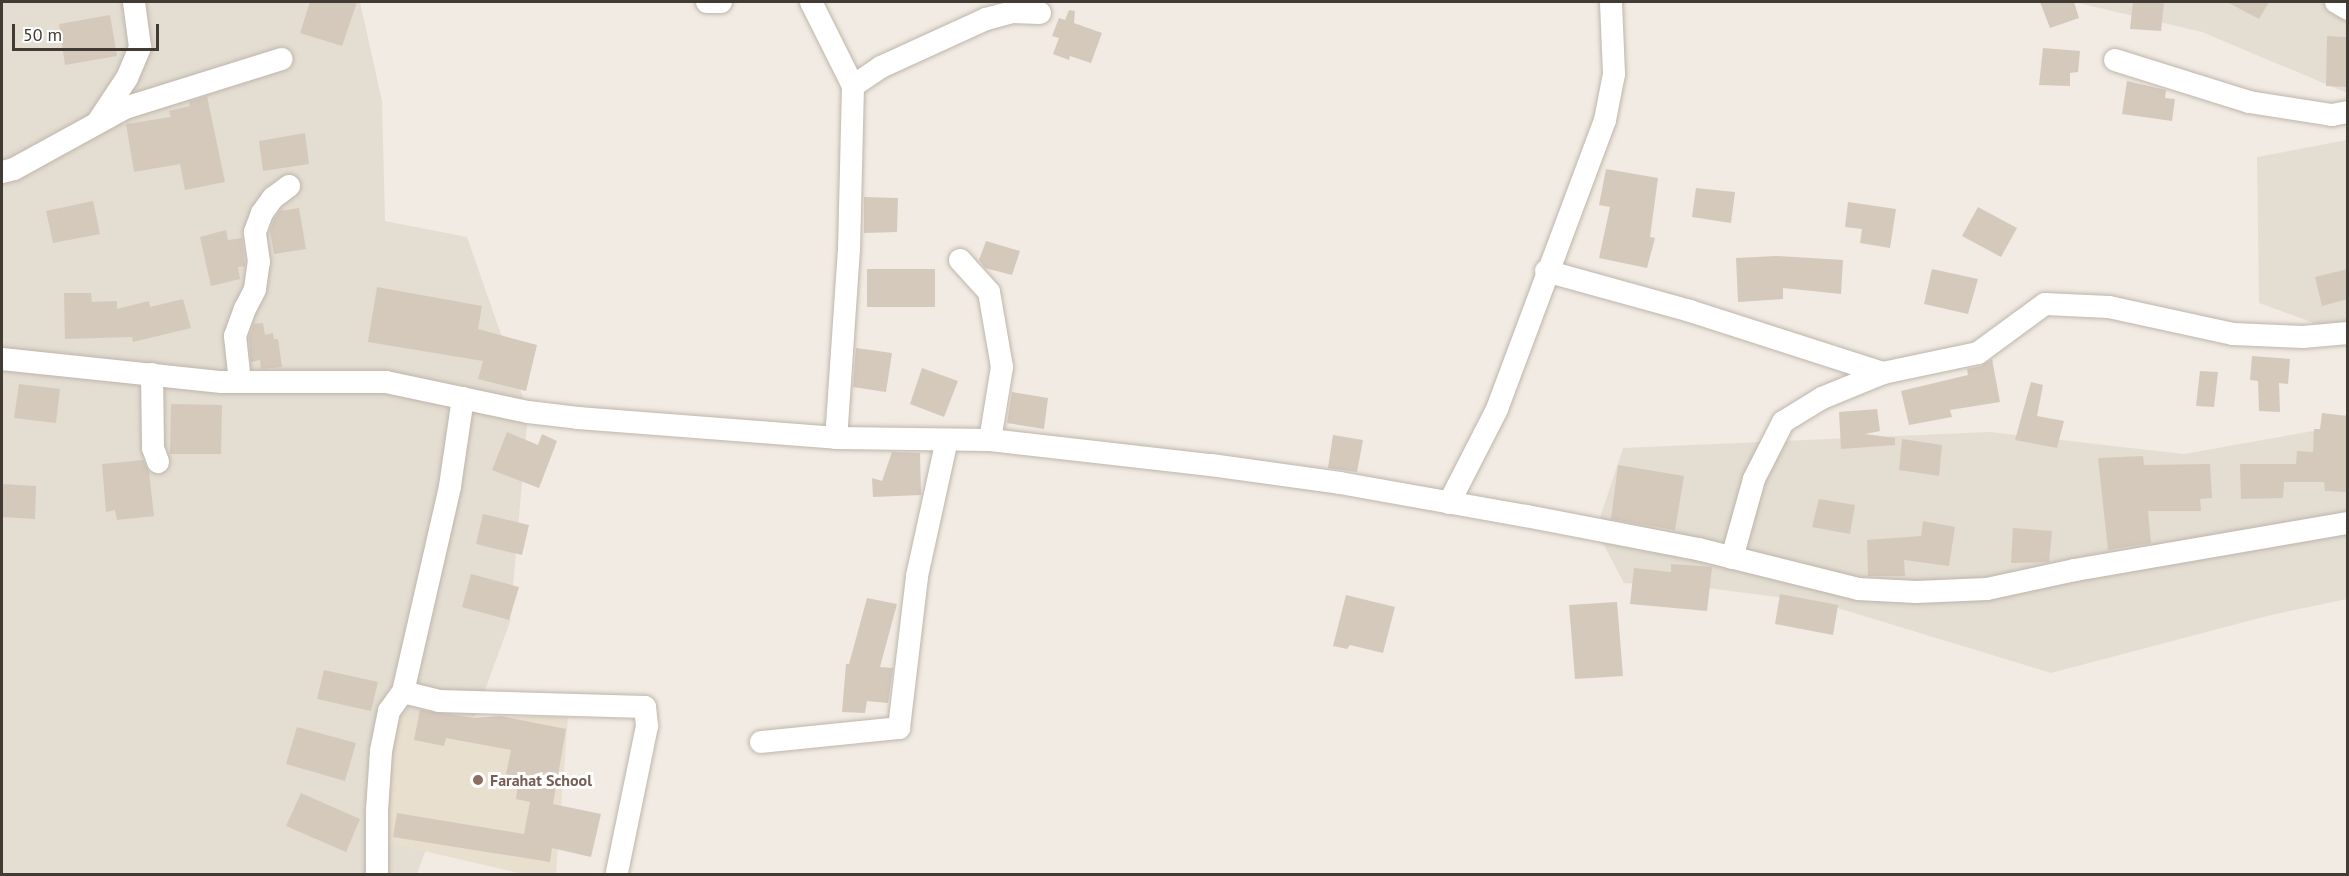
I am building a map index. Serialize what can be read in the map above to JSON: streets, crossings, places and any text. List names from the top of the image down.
{
  "places": ["Farahat School"],
  "scale_bar": "50 m"
}
